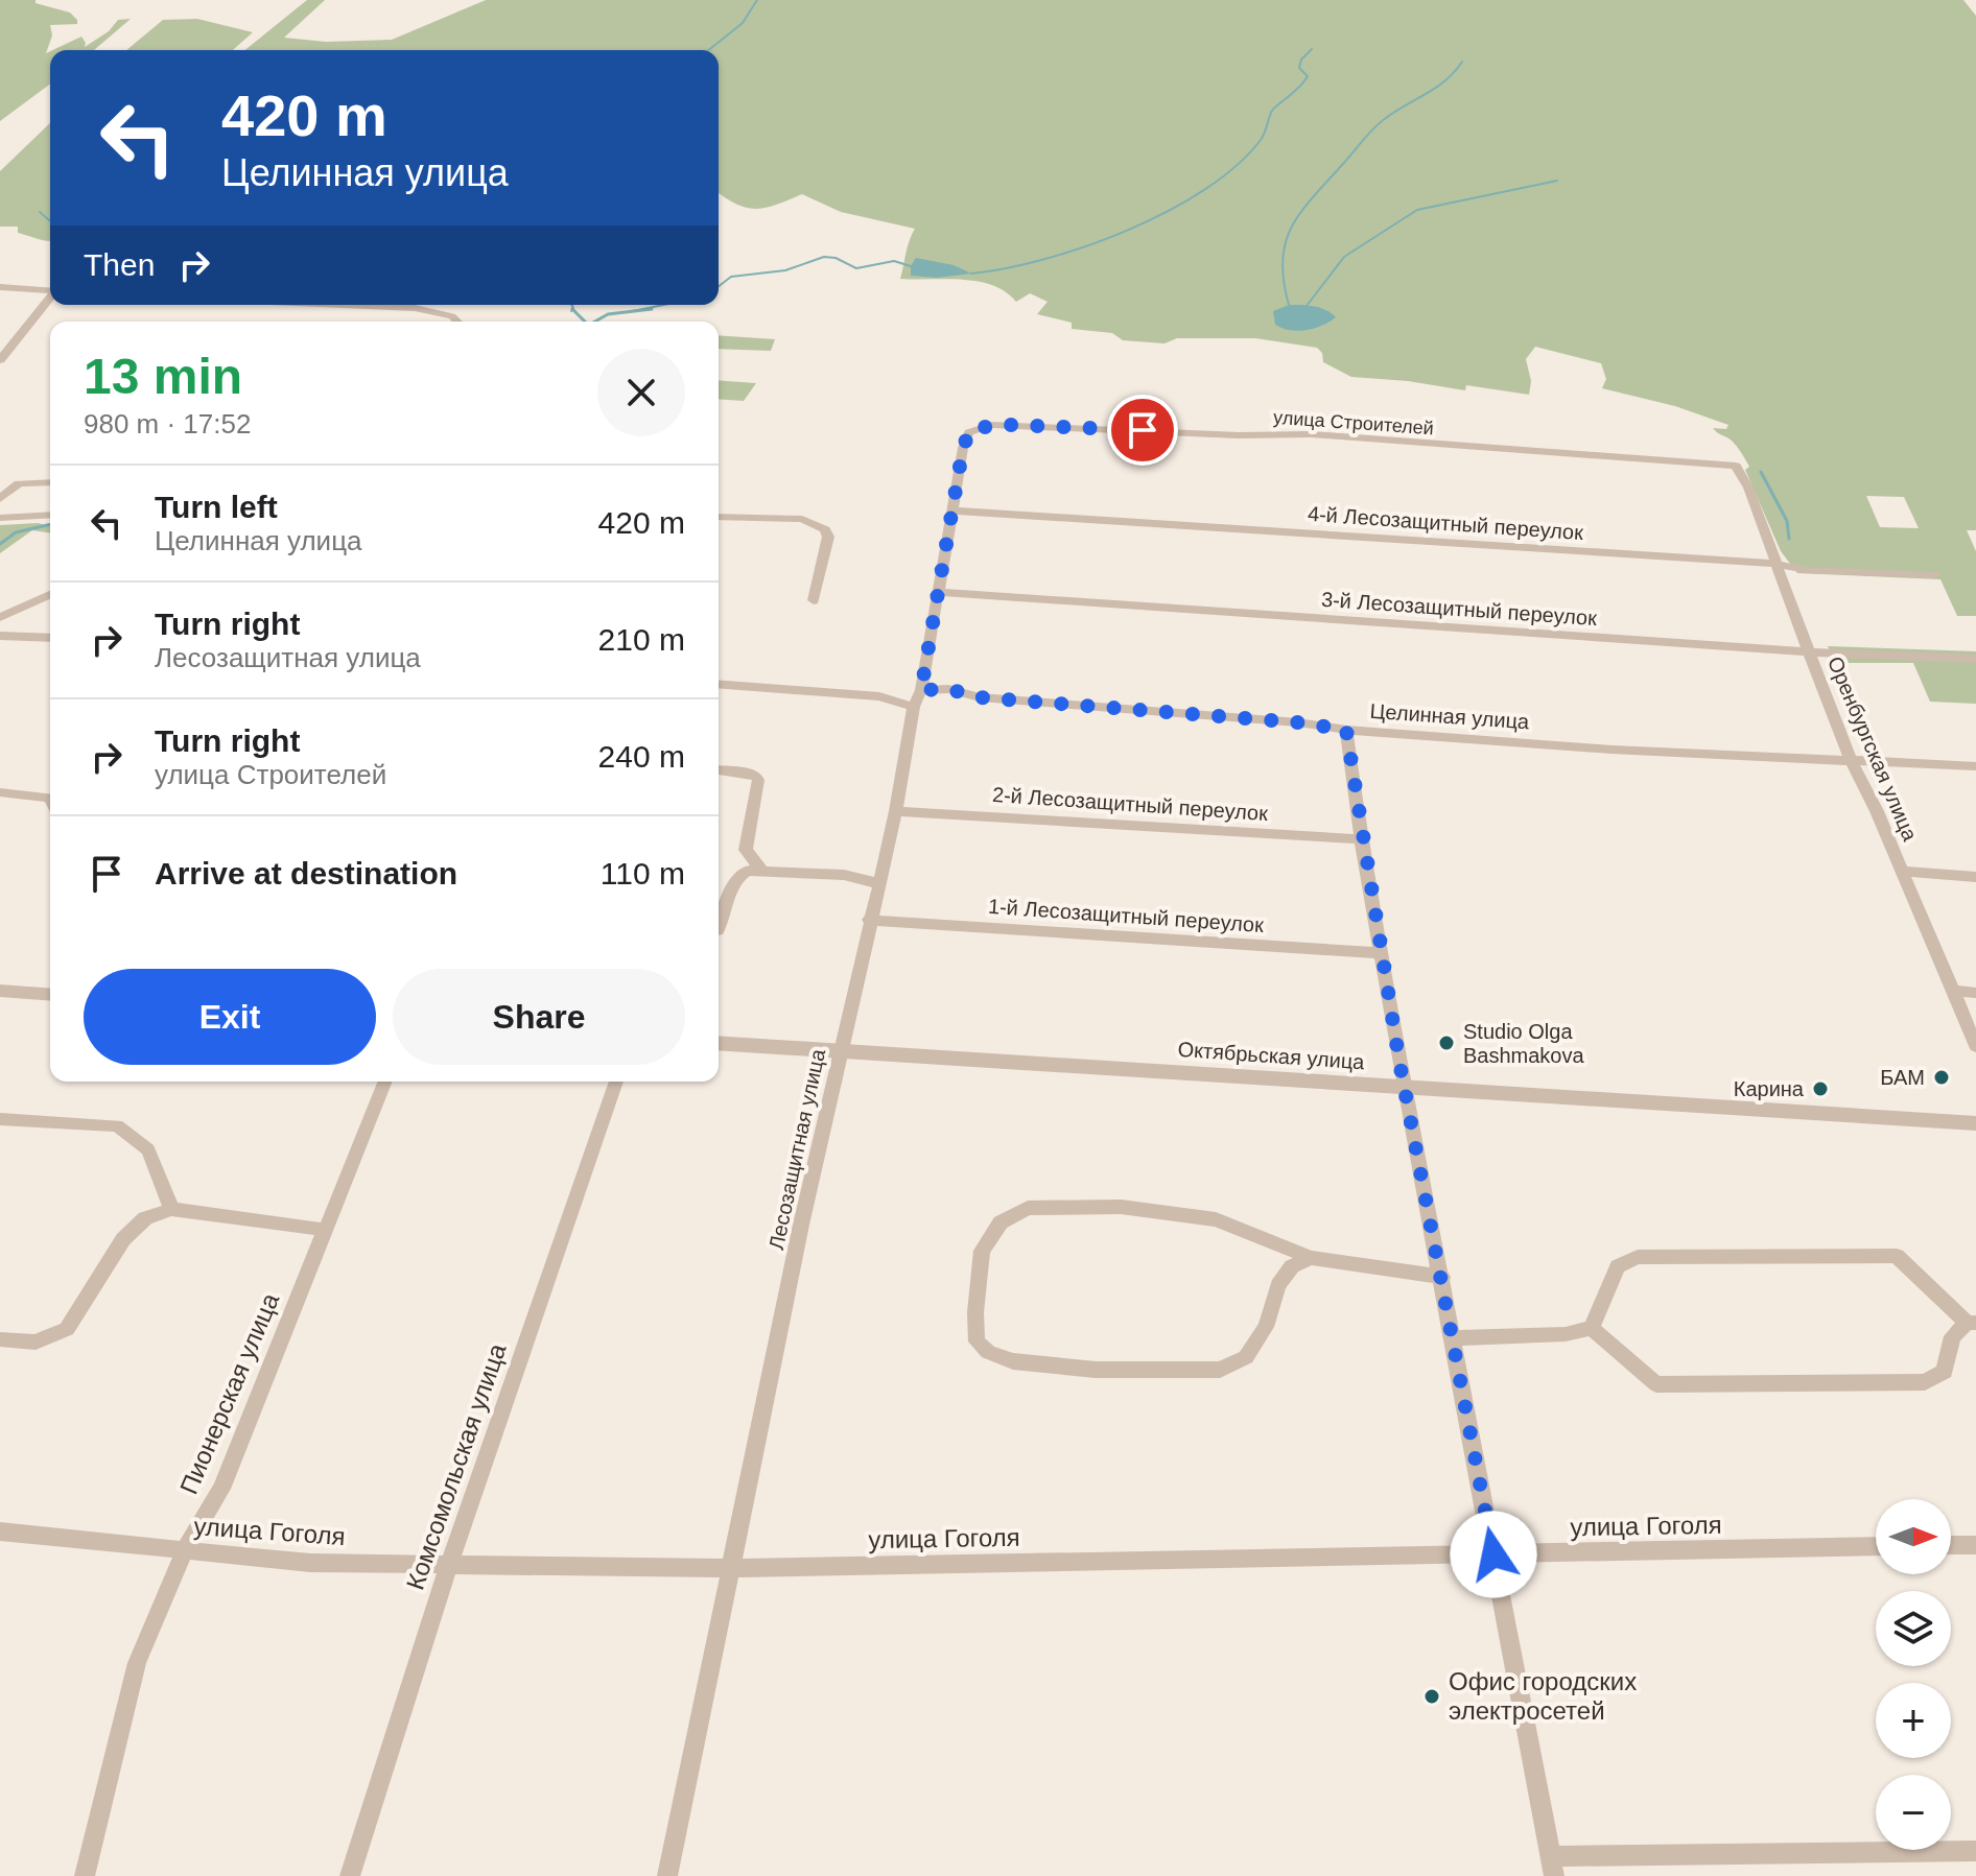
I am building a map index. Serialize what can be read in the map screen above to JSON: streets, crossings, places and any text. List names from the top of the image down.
{
  "streets": {
    "street": [
      "улица Строителей",
      "4-й Лесозащитный переулок",
      "3-й Лесозащитный переулок",
      "Целинная улица",
      "Оренбургская улица",
      "2-й Лесозащитный переулок",
      "1-й Лесозащитный переулок",
      "Октябрьская улица",
      "Лесозащитная улица",
      "Пионерская улица",
      "Комсомольская улица",
      "улица Гоголя"
    ]
  },
  "crossings": [
    ["улица Строителей", "Оренбургская улица"],
    ["улица Строителей", "Лесозащитная улица"],
    ["4-й Лесозащитный переулок", "Оренбургская улица"],
    ["4-й Лесозащитный переулок", "Лесозащитная улица"],
    ["3-й Лесозащитный переулок", "Оренбургская улица"],
    ["3-й Лесозащитный переулок", "Лесозащитная улица"],
    ["Целинная улица", "Оренбургская улица"],
    ["Целинная улица", "Лесозащитная улица"],
    ["2-й Лесозащитный переулок", "Лесозащитная улица"],
    ["1-й Лесозащитный переулок", "Лесозащитная улица"],
    ["Октябрьская улица", "Лесозащитная улица"],
    ["Лесозащитная улица", "улица Гоголя"],
    ["Пионерская улица", "улица Гоголя"],
    ["Комсомольская улица", "улица Гоголя"]
  ],
  "places": [
    "Studio Olga Bashmakova",
    "БАМ",
    "Карина",
    "Офис городских электросетей"
  ],
  "north": "right",
  "page": {
    "turn": ["420 m", "Целинная улица"],
    "then": "Then",
    "heading": ["13 min", "980 m · 17:52"],
    "list": [
      {
        "name": "Turn left",
        "note": "Целинная улица",
        "value": "420 m"
      },
      {
        "name": "Turn right",
        "note": "Лесозащитная улица",
        "value": "210 m"
      },
      {
        "name": "Turn right",
        "note": "улица Строителей",
        "value": "240 m"
      },
      {
        "name": "Arrive at destination",
        "value": "110 m"
      }
    ],
    "buttons": ["Exit", "Share"],
    "map_buttons": ["+", "−"]
  }
}
